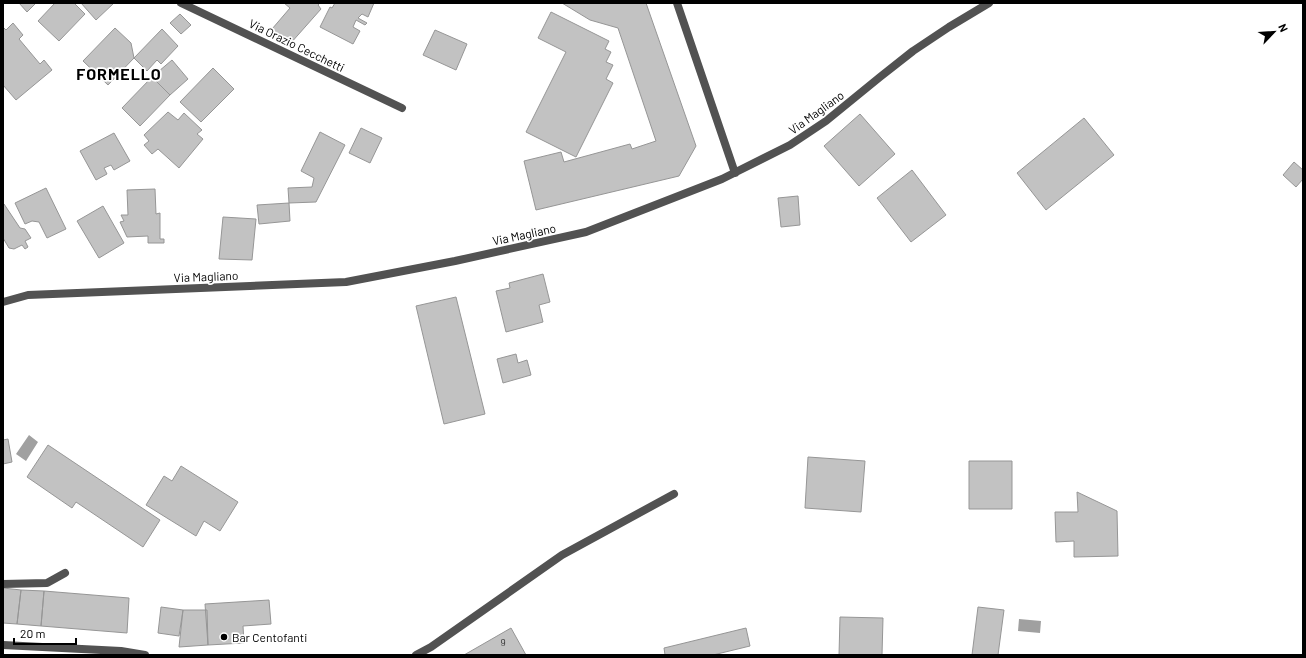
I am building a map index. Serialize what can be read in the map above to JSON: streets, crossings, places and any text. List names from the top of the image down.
{
  "streets": {
    "street": ["Via Orazio Cecchetti", "Via Magliano"]
  },
  "districts": ["FORMELLO"],
  "places": ["Bar Centofanti"],
  "house_numbers": ["9"],
  "scale_bar": "20 m",
  "north": "top right"
}
